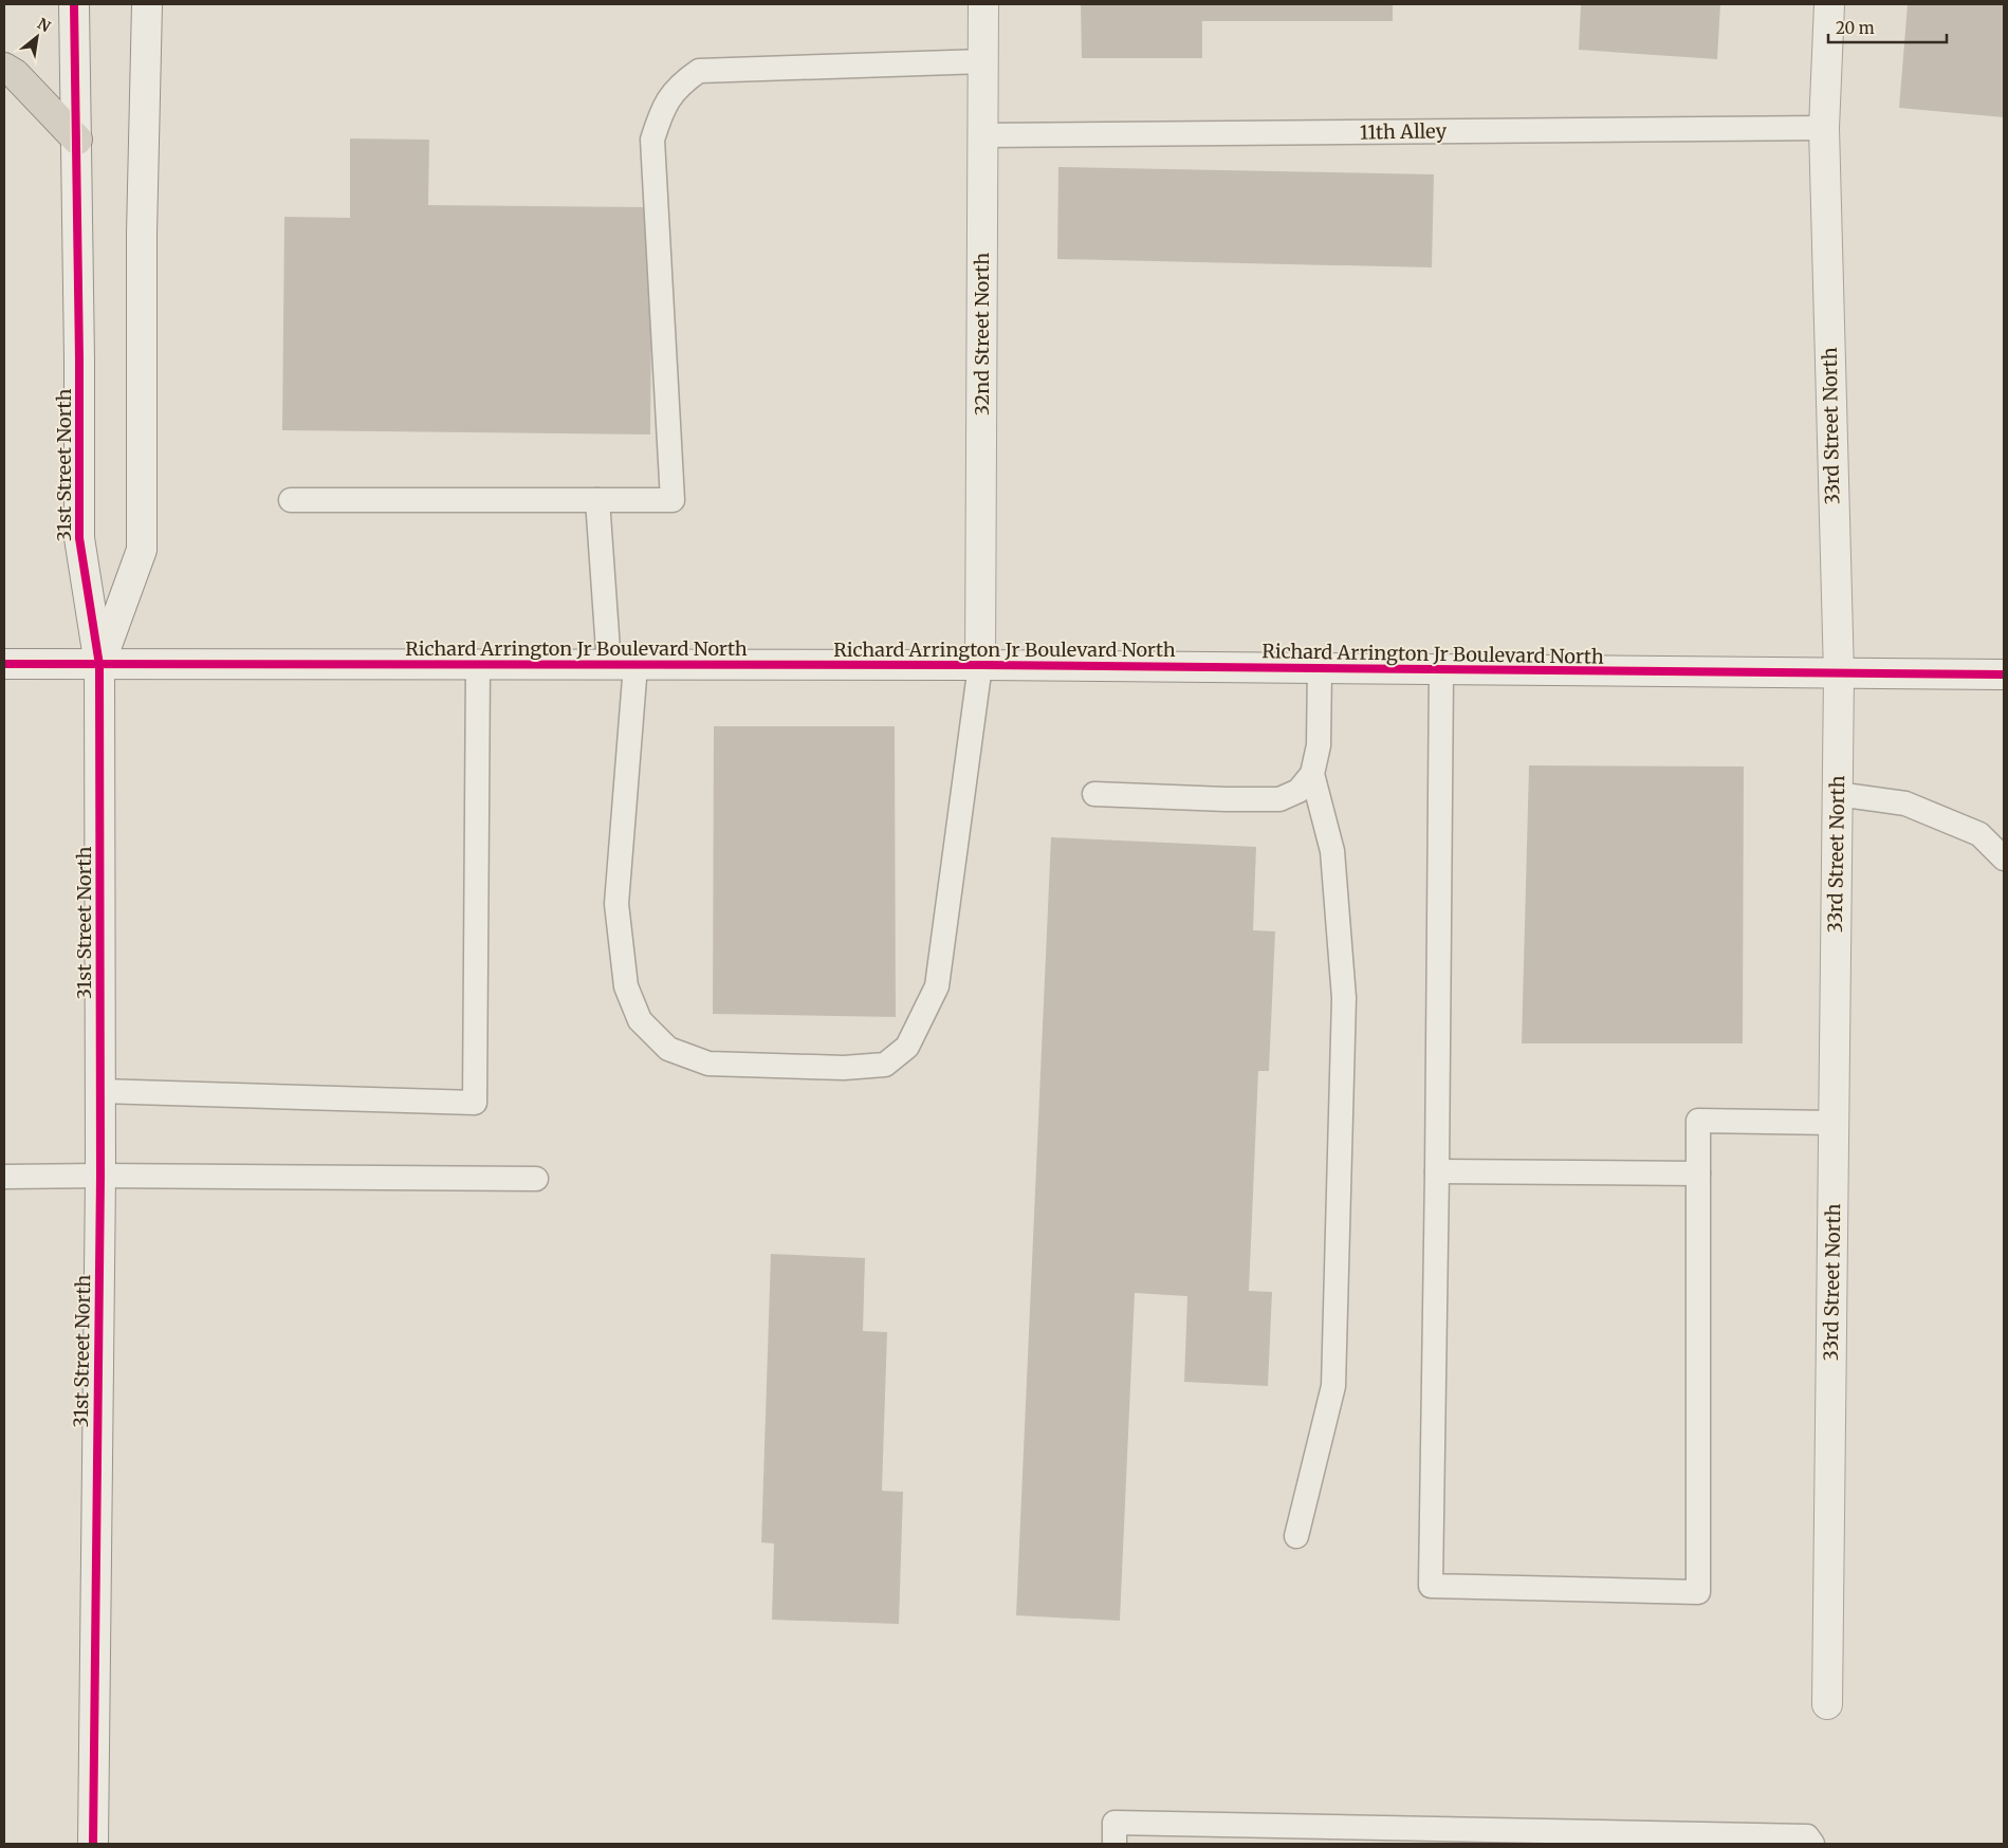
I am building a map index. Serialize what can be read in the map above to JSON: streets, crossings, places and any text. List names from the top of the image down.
{
  "streets": {
    "street": [
      "32nd Street North",
      "33rd Street North",
      "31st Street North",
      "Richard Arrington Jr Boulevard North"
    ],
    "lane": ["11th Alley"]
  },
  "crossings": [
    ["11th Alley", "32nd Street North"],
    ["11th Alley", "33rd Street North"],
    ["32nd Street North", "Richard Arrington Jr Boulevard North"],
    ["33rd Street North", "Richard Arrington Jr Boulevard North"],
    ["31st Street North", "Richard Arrington Jr Boulevard North"]
  ],
  "scale_bar": "20 m",
  "north": "top right"
}
